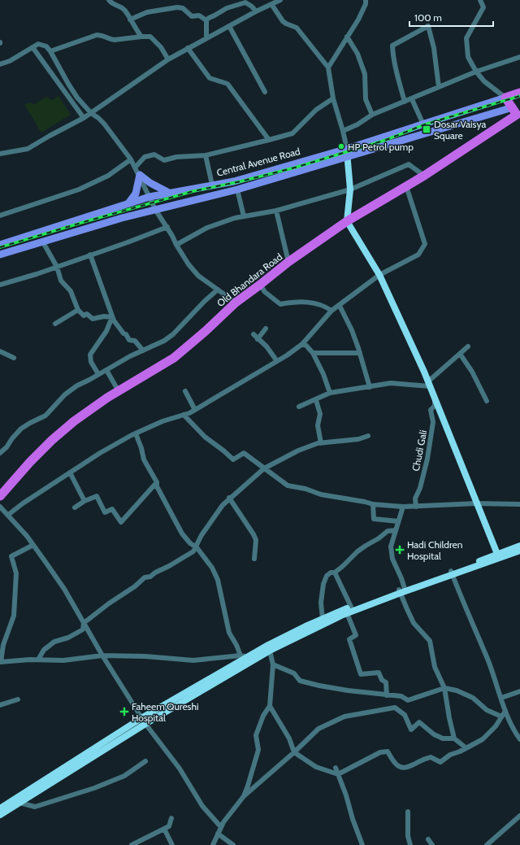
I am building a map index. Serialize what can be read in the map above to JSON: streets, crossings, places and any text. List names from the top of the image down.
{
  "streets": {
    "highway": ["Central Avenue Road", "Old Bhandara Road"],
    "street": ["Chudi Gali"]
  },
  "crossings": [
    ["Central Avenue Road", "Old Bhandara Road"]
  ],
  "places": {
    "transit": ["Dosar Vaisya Square"],
    "other": ["HP Petrol pump"],
    "health": ["Hadi Children Hospital", "Faheem Qureshi Hospital"]
  },
  "scale_bar": "100 m"
}
